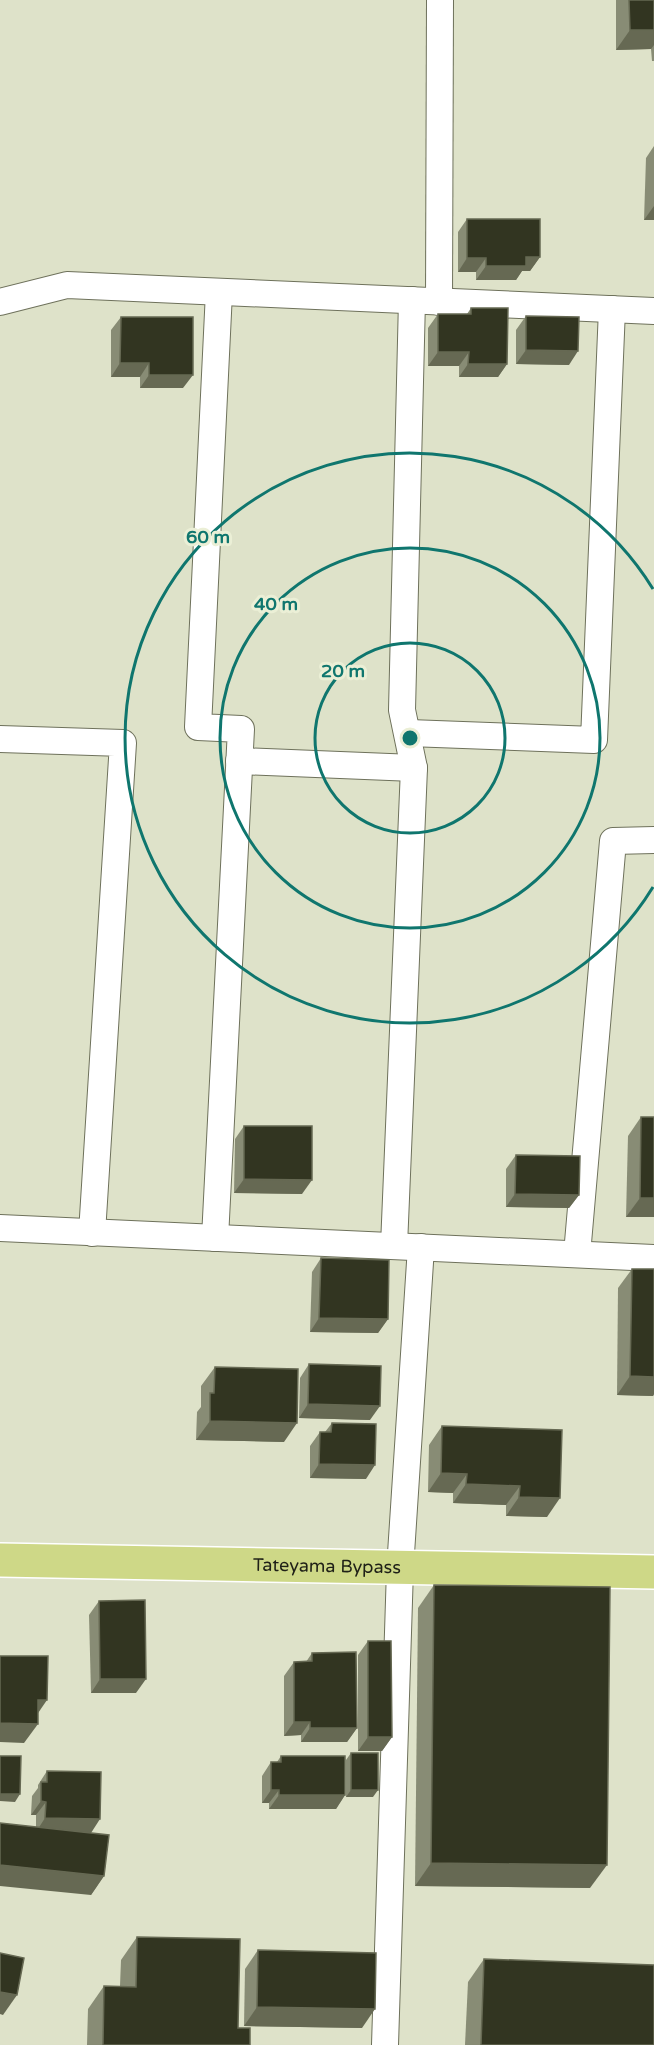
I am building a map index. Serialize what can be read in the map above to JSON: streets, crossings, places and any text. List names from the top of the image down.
{
  "streets": {
    "highway": ["Tateyama Bypass"]
  },
  "rings": ["60 m", "40 m", "20 m"]
}
